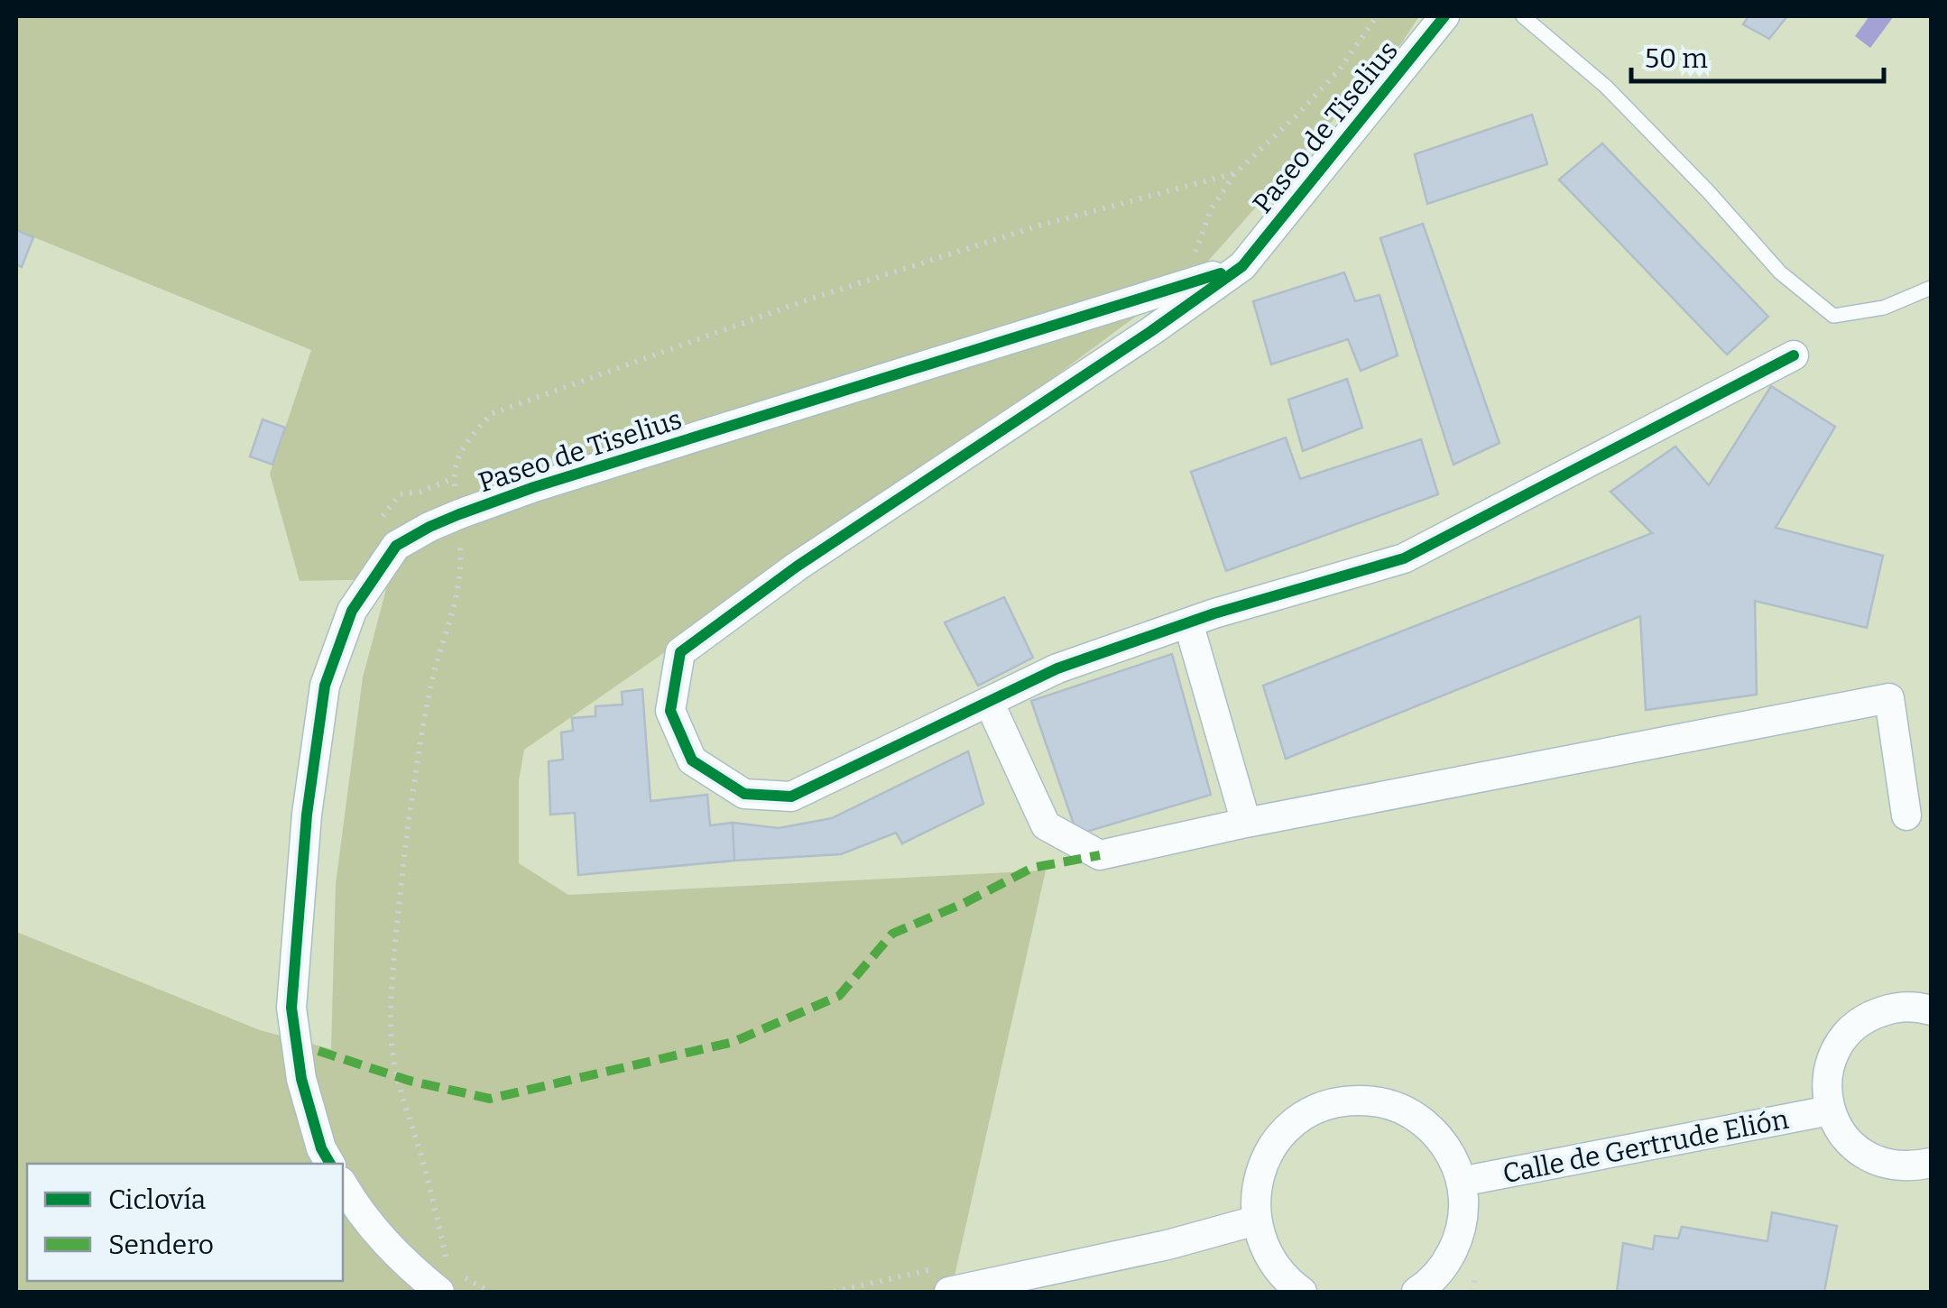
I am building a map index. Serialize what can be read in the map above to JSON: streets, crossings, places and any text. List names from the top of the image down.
{
  "streets": {
    "street": ["Paseo de Tiselius", "Calle de Gertrude Elión"]
  },
  "legend": ["Ciclovía", "Sendero"],
  "scale_bar": "50 m"
}
